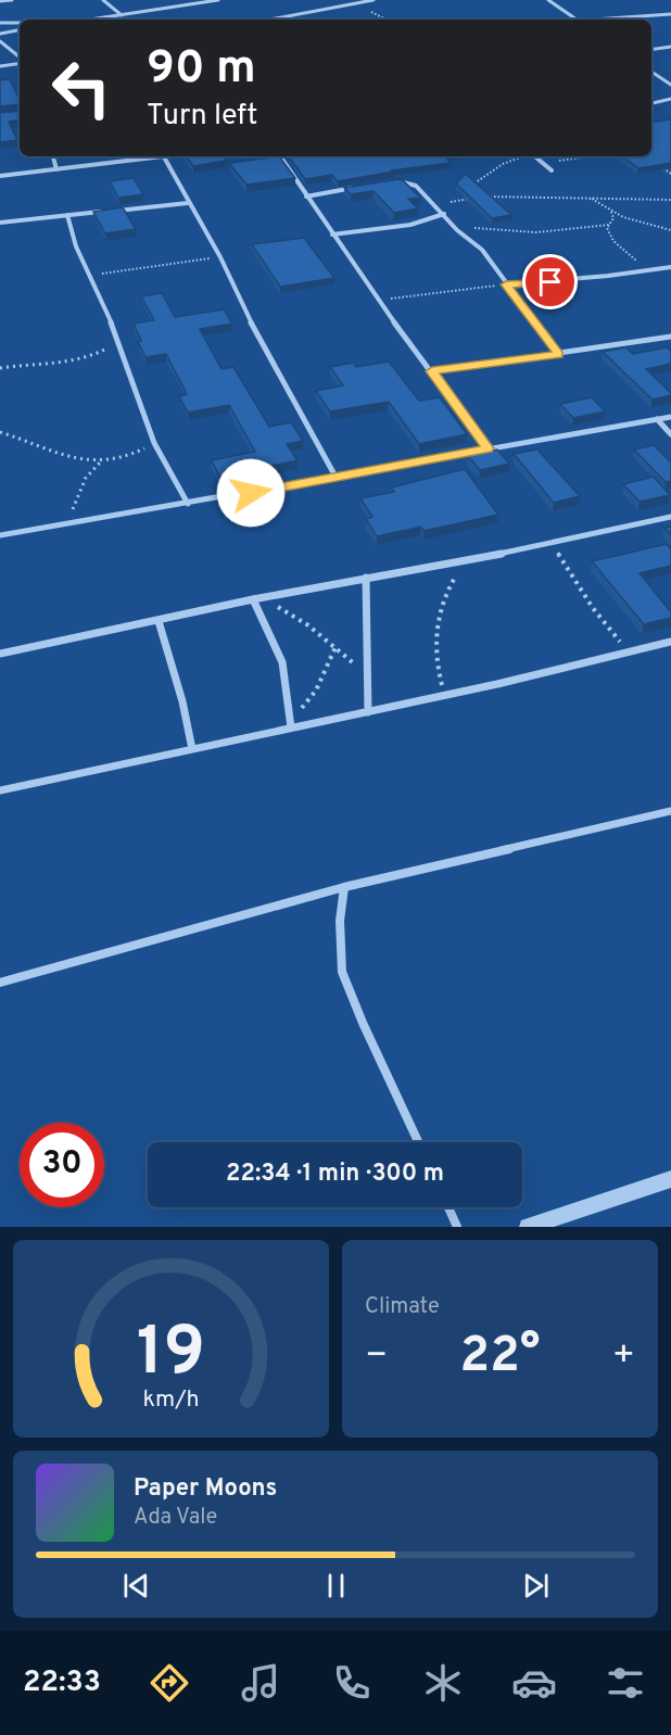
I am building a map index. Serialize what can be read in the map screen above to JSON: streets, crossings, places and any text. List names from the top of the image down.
{
  "page": {
    "turn": ["90 m", "Turn left"],
    "limit": "30",
    "trip": "22:34 · 1 min · 300 m",
    "tile": "Climate",
    "heat": ["−", "22°", "+"],
    "song": ["Paper Moons", "Ada Vale"],
    "tabs": "22:33",
    "gauge": ["19", "km/h"]
  }
}
